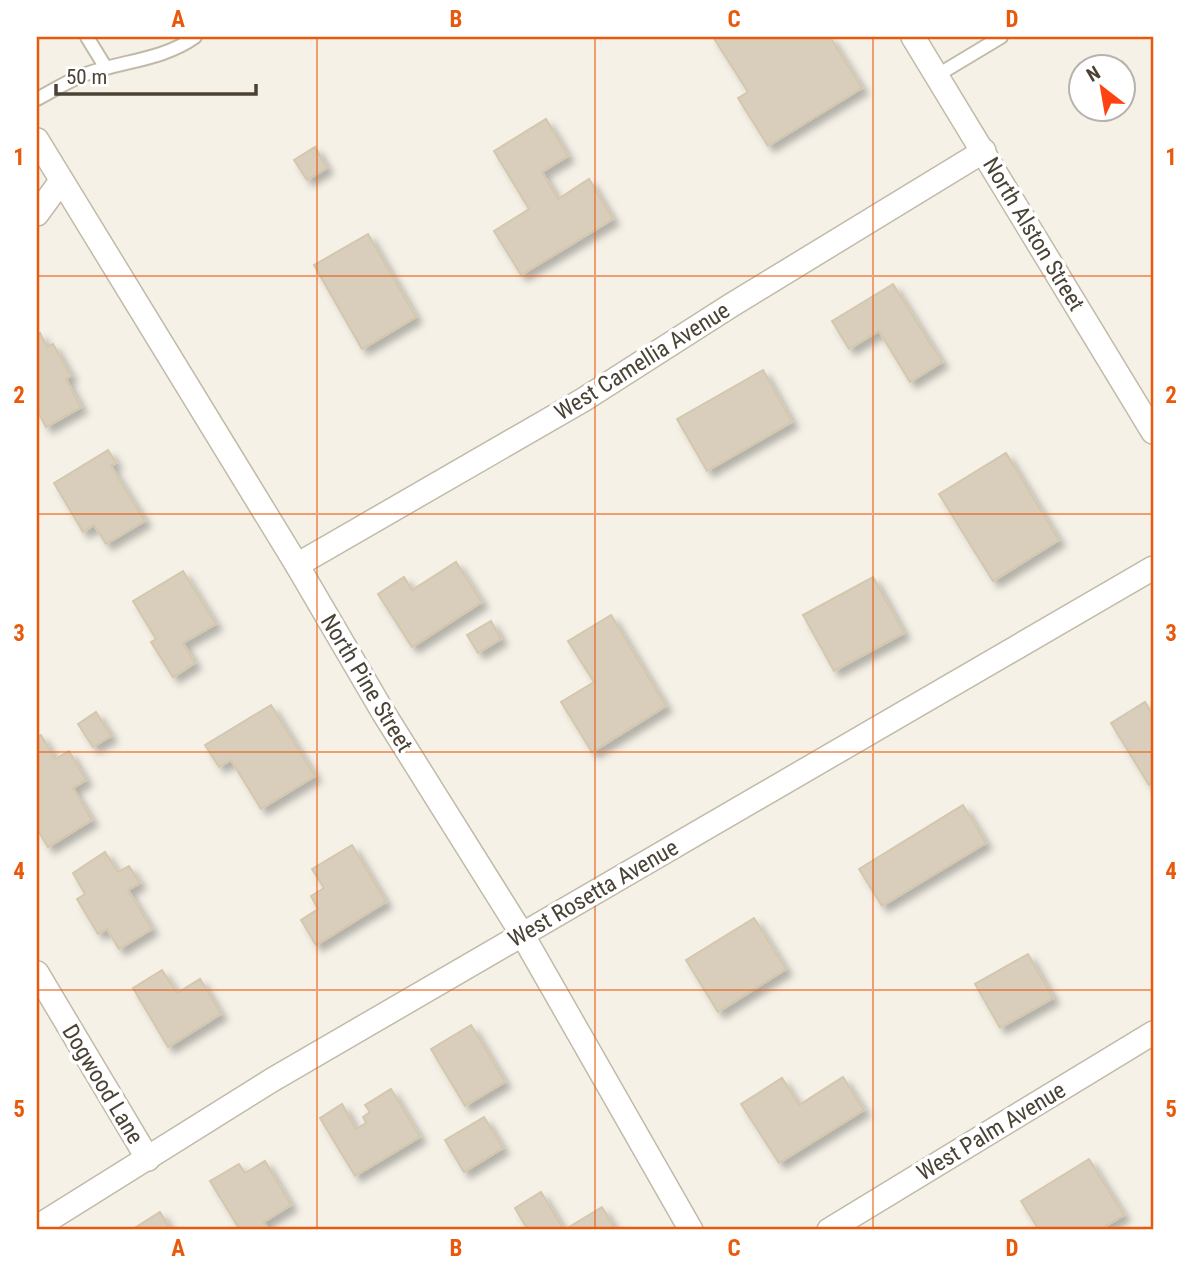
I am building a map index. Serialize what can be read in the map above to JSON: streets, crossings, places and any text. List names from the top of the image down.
{
  "streets": {
    "street": [
      "North Alston Street",
      "West Camellia Avenue",
      "North Pine Street",
      "West Rosetta Avenue",
      "Dogwood Lane",
      "West Palm Avenue"
    ]
  },
  "crossings": [
    ["North Alston Street", "West Camellia Avenue"],
    ["West Camellia Avenue", "North Pine Street"],
    ["North Pine Street", "West Rosetta Avenue"],
    ["West Rosetta Avenue", "Dogwood Lane"]
  ],
  "scale_bar": "50 m",
  "north": "top left",
  "grid": {
    "columns": [
      "A",
      "B",
      "C",
      "D"
    ],
    "rows": [
      "1",
      "2",
      "3",
      "4",
      "5"
    ]
  }
}
